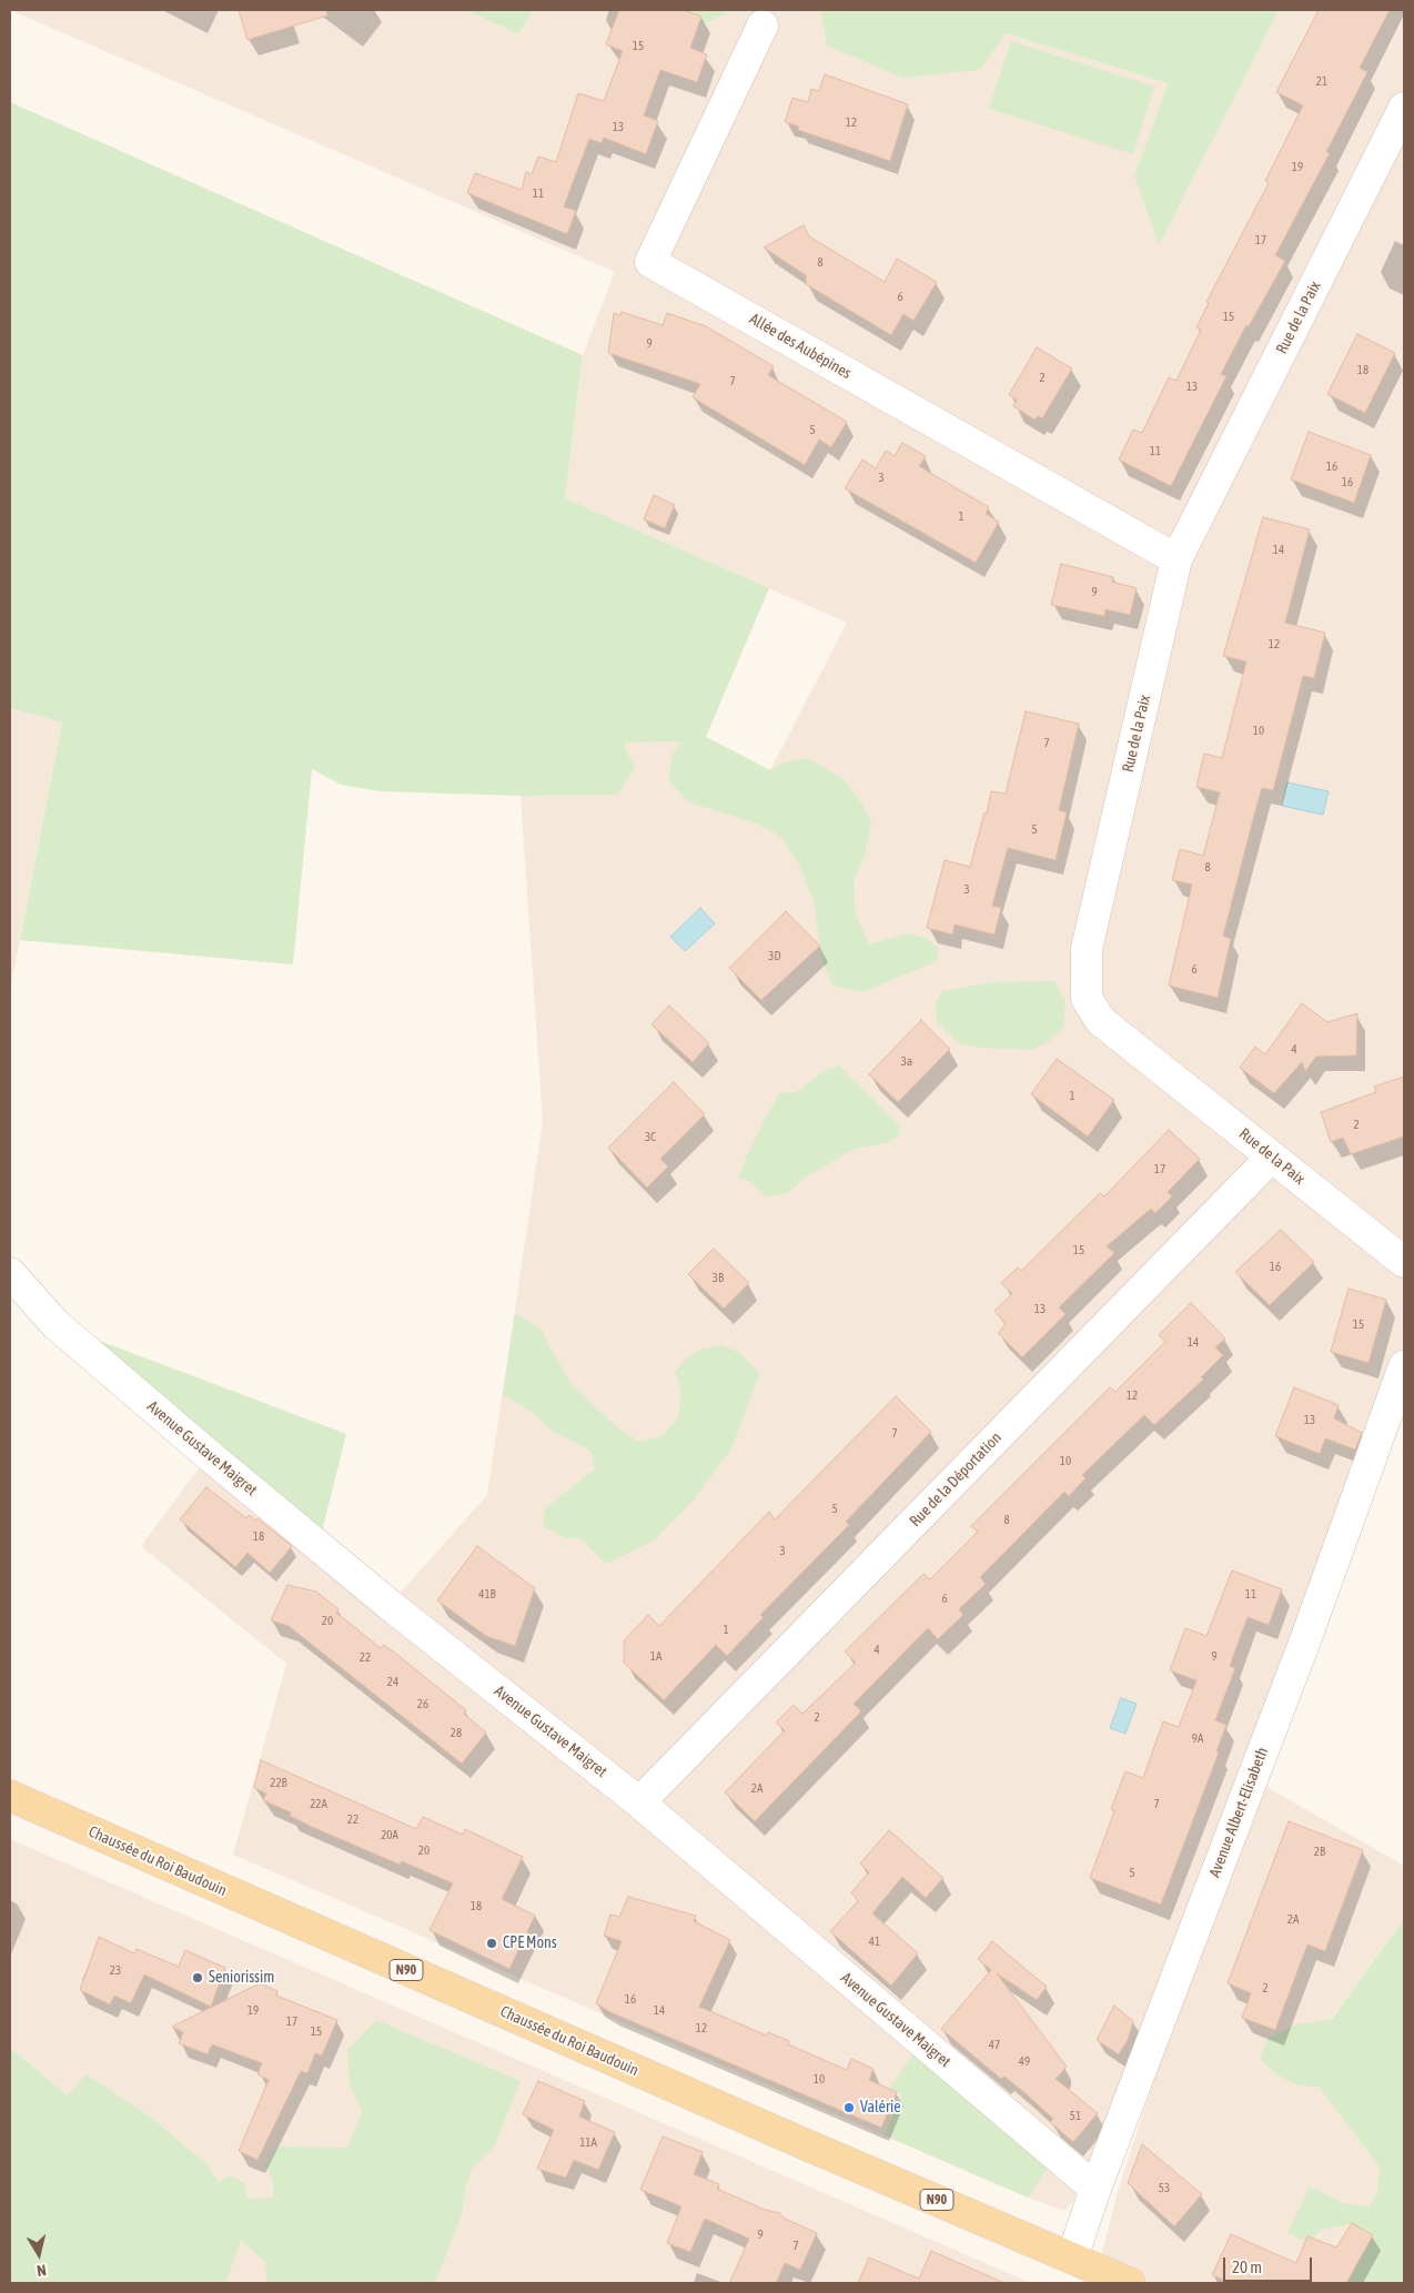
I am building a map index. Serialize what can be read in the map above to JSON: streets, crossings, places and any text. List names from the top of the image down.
{
  "streets": {
    "main road": ["Chaussée du Roi Baudouin", "N90"],
    "street": [
      "Rue de la Paix",
      "Allée des Aubépines",
      "Avenue Gustave Maigret",
      "Rue de la Déportation",
      "Avenue Albert-Elisabeth"
    ]
  },
  "crossings": [
    ["Rue de la Paix", "Allée des Aubépines"],
    ["Rue de la Paix", "Rue de la Déportation"],
    ["Avenue Gustave Maigret", "Rue de la Déportation"],
    ["Avenue Gustave Maigret", "Avenue Albert-Elisabeth"],
    ["Avenue Albert-Elisabeth", "Chaussée du Roi Baudouin"]
  ],
  "places": ["CPE Mons", "Seniorissim", "Valérie"],
  "house_numbers": [
    "15",
    "21",
    "12",
    "13",
    "19",
    "11",
    "17",
    "8",
    "6",
    "15",
    "9",
    "18",
    "2",
    "7",
    "13",
    "5",
    "11",
    "16",
    "3",
    "16",
    "1",
    "14",
    "9",
    "12",
    "10",
    "7",
    "5",
    "8",
    "3",
    "3D",
    "6",
    "4",
    "3a",
    "1",
    "2",
    "3C",
    "17",
    "15",
    "16",
    "3B",
    "13",
    "15",
    "14",
    "12",
    "13",
    "7",
    "10",
    "5",
    "8",
    "18",
    "3",
    "41B",
    "11",
    "6",
    "20",
    "1",
    "4",
    "1A",
    "9",
    "22",
    "24",
    "26",
    "2",
    "28",
    "9A",
    "22B",
    "2A",
    "22A",
    "7",
    "22",
    "20A",
    "20",
    "2B",
    "5",
    "18",
    "2A",
    "41",
    "23",
    "2",
    "16",
    "19",
    "14",
    "17",
    "12",
    "15",
    "47",
    "49",
    "10",
    "51",
    "11A",
    "53",
    "9",
    "7"
  ],
  "scale_bar": "20 m",
  "north": "bottom"
}
